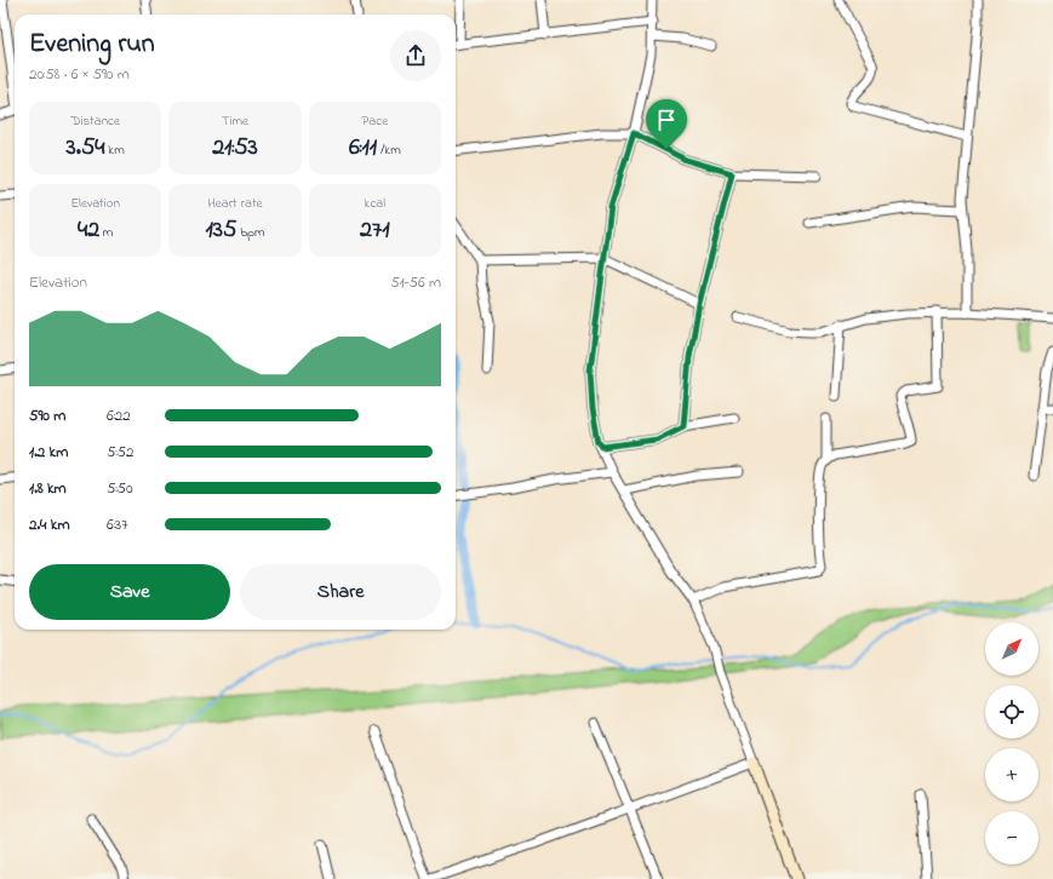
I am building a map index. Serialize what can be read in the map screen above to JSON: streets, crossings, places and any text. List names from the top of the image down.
{
  "north": "top right",
  "page": {
    "heading": ["Evening run", "20:58 · 6 × 590 m"],
    "stats": [
      ["Distance", "3.54 km"],
      ["Time", "21:53"],
      ["Pace", "6:11 /km"],
      ["Elevation", "42 m"],
      ["Heart rate", "135 bpm"],
      ["kcal", "271"]
    ],
    "chart": ["Elevation", "51–56 m"],
    "list": [
      {
        "name": "590 m",
        "note": "6:22"
      },
      {
        "name": "1.2 km",
        "note": "5:52"
      },
      {
        "name": "1.8 km",
        "note": "5:50"
      },
      {
        "name": "2.4 km",
        "note": "6:37"
      }
    ],
    "buttons": ["Save", "Share"],
    "map_buttons": ["+", "−"]
  }
}
